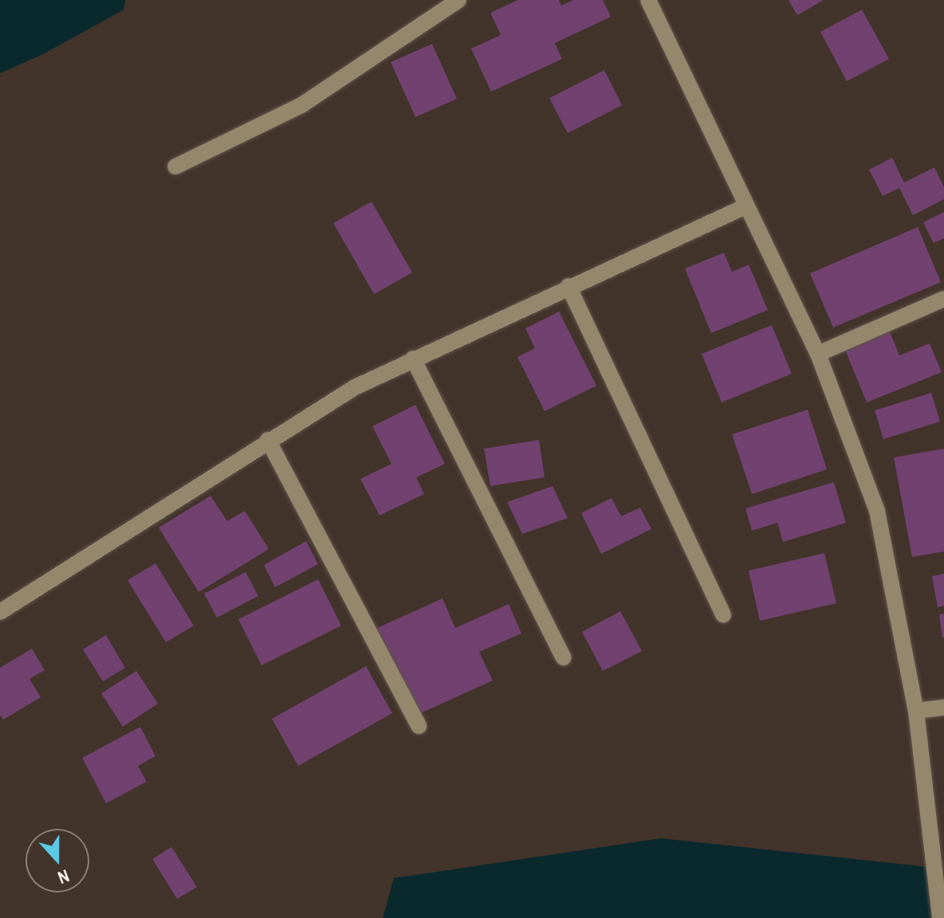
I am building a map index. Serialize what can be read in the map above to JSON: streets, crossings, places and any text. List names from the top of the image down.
{
  "north": "bottom"
}
